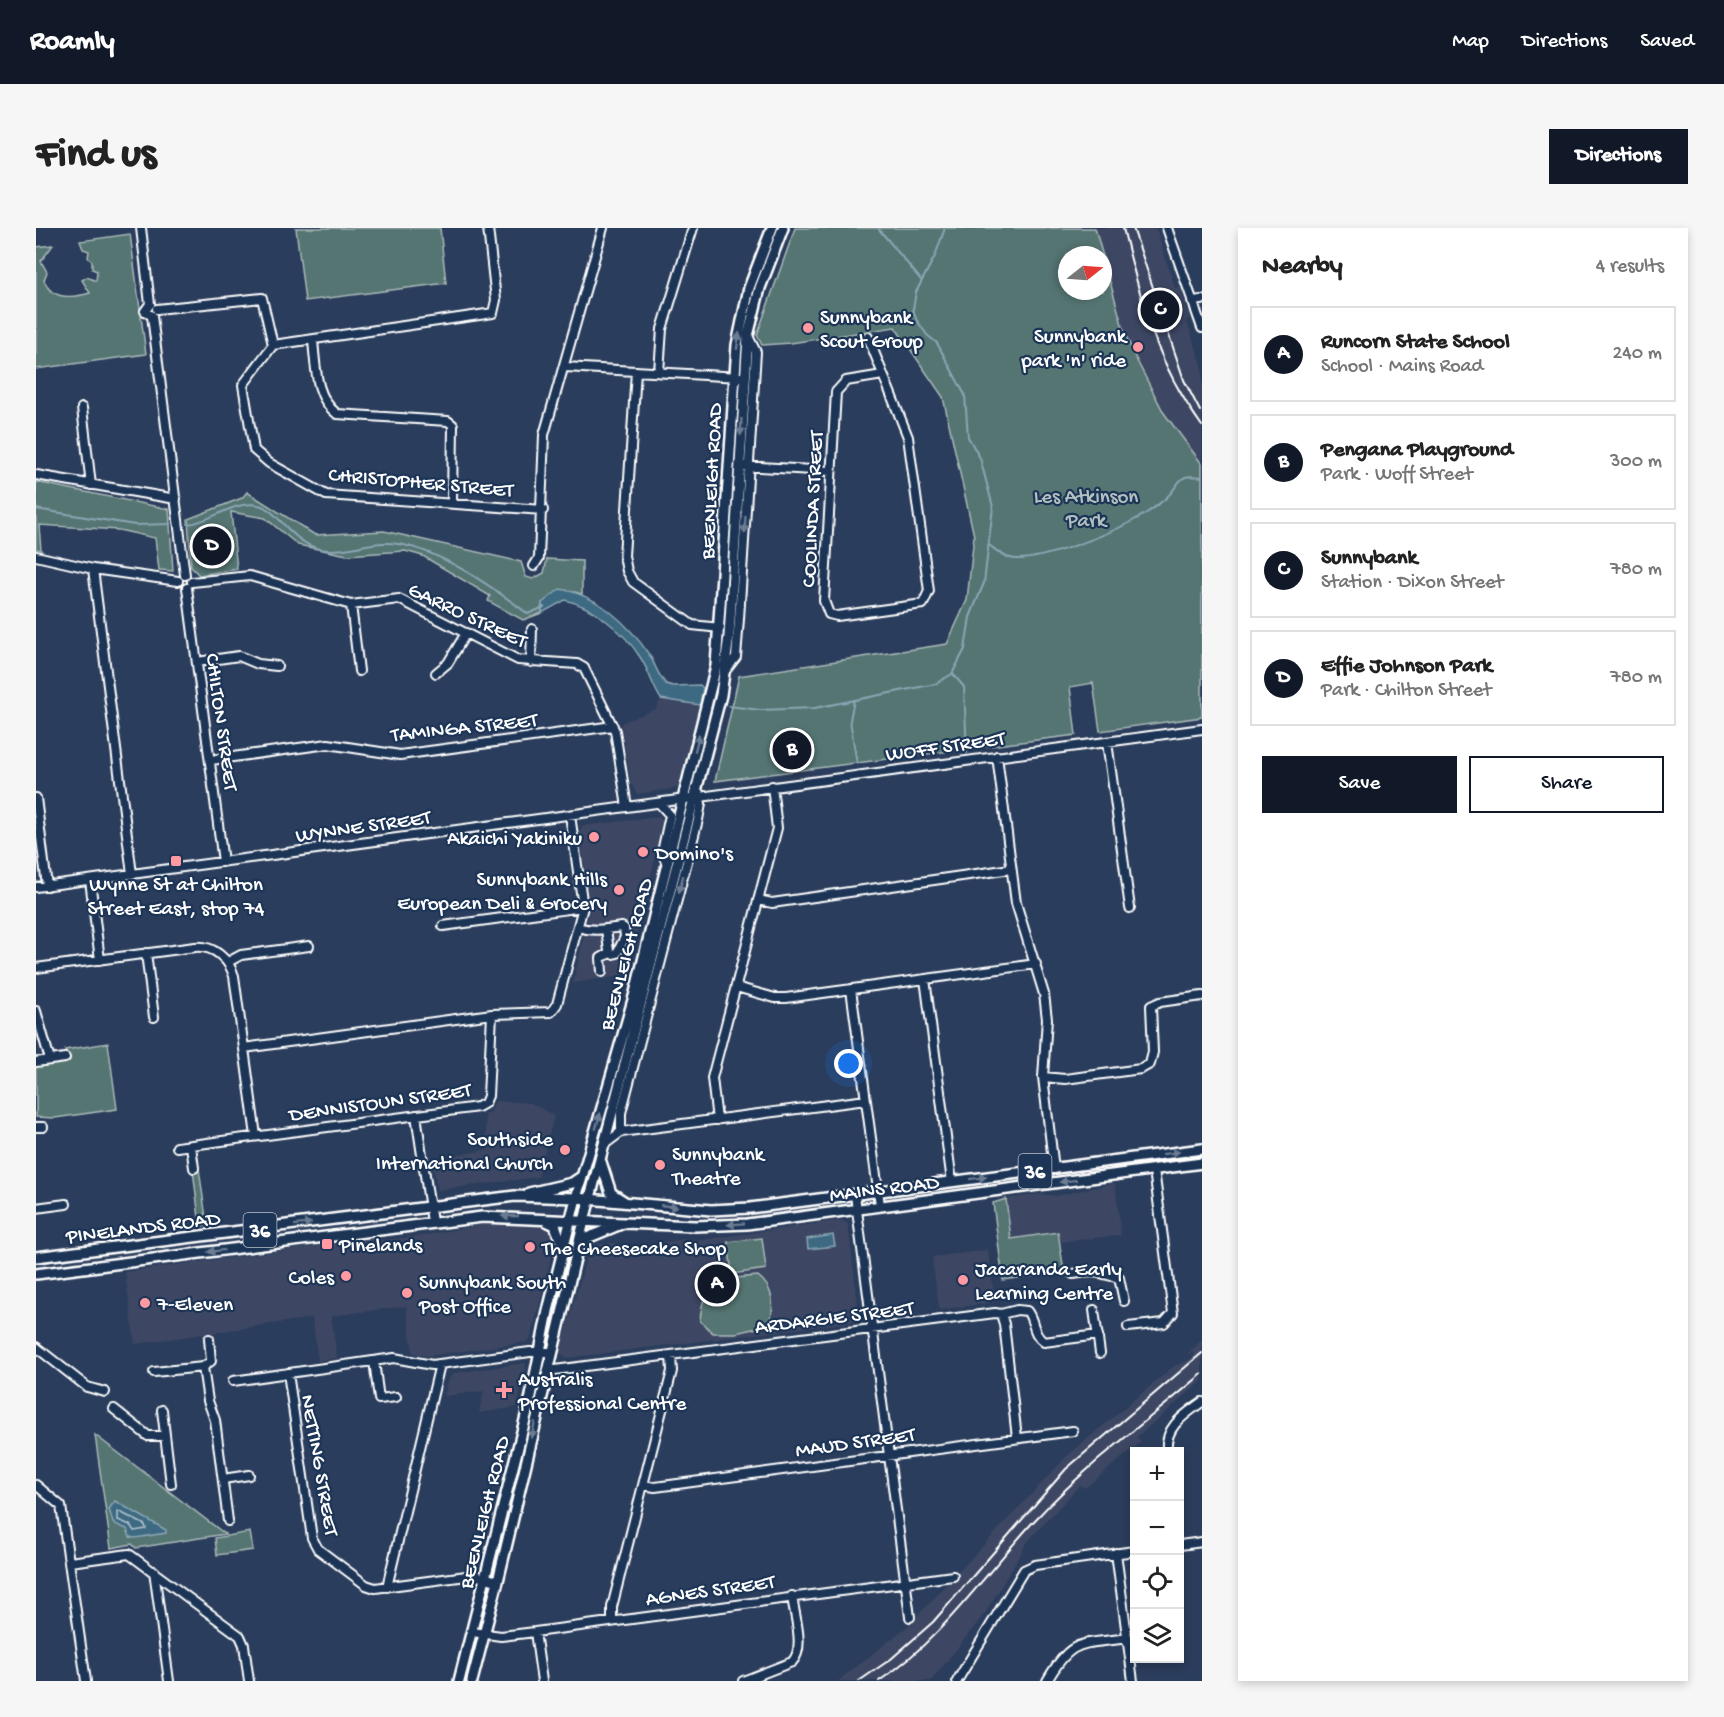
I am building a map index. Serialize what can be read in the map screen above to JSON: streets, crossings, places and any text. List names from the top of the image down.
{
  "streets": {
    "main road": [
      "BEENLEIGH ROAD",
      "36",
      "MAINS ROAD",
      "PINELANDS ROAD"
    ],
    "street": [
      "CHRISTOPHER STREET",
      "COOLINDA STREET",
      "GARRO STREET",
      "CHILTON STREET",
      "TAMINGA STREET",
      "WOFF STREET",
      "WYNNE STREET",
      "DENNISTOUN STREET",
      "ARDARGIE STREET",
      "MAUD STREET",
      "NETTING STREET",
      "AGNES STREET"
    ]
  },
  "crossings": [
    ["BEENLEIGH ROAD", "WOFF STREET"],
    ["BEENLEIGH ROAD", "WYNNE STREET"],
    ["BEENLEIGH ROAD", "MAINS ROAD"],
    ["BEENLEIGH ROAD", "PINELANDS ROAD"],
    ["BEENLEIGH ROAD", "ARDARGIE STREET"],
    ["BEENLEIGH ROAD", "NETTING STREET"],
    ["BEENLEIGH ROAD", "AGNES STREET"],
    ["GARRO STREET", "CHILTON STREET"],
    ["GARRO STREET", "TAMINGA STREET"],
    ["GARRO STREET", "WYNNE STREET"],
    ["CHILTON STREET", "TAMINGA STREET"],
    ["CHILTON STREET", "WYNNE STREET"],
    ["WOFF STREET", "WYNNE STREET"],
    ["MAINS ROAD", "PINELANDS ROAD"]
  ],
  "parks": ["Les Atkinson Park"],
  "places": {
    "other": [
      "Sunnybank Scout Group",
      "Sunnybank park 'n' ride",
      "Akaichi Yakiniku",
      "Domino's",
      "Sunnybank Hills European Deli & Grocery",
      "Southside International Church",
      "Sunnybank Theatre",
      "The Cheesecake Shop",
      "Coles",
      "Jacaranda Early Learning Centre",
      "Sunnybank South Post Office",
      "7-Eleven"
    ],
    "transit": ["Wynne St at Chilton Street East, stop 74", "Pinelands"],
    "health": ["Australis Professional Centre"]
  },
  "north": "right",
  "page": {
    "header": "Roamly",
    "nav": ["Map", "Directions", "Saved"],
    "buttons": [
      "Directions",
      ["Save", "Share"]
    ],
    "title": "Find us",
    "heading": ["Nearby", "4 results"],
    "pins": [
      "C",
      "D",
      "B",
      "A"
    ],
    "list": [
      {
        "mark": "A",
        "name": "Runcorn State School",
        "note": "School · Mains Road",
        "value": "240 m"
      },
      {
        "mark": "B",
        "name": "Pengana Playground",
        "note": "Park · Woff Street",
        "value": "300 m"
      },
      {
        "mark": "C",
        "name": "Sunnybank",
        "note": "Station · Dixon Street",
        "value": "780 m"
      },
      {
        "mark": "D",
        "name": "Effie Johnson Park",
        "note": "Park · Chilton Street",
        "value": "780 m"
      }
    ],
    "map_buttons": ["+", "−"]
  }
}
